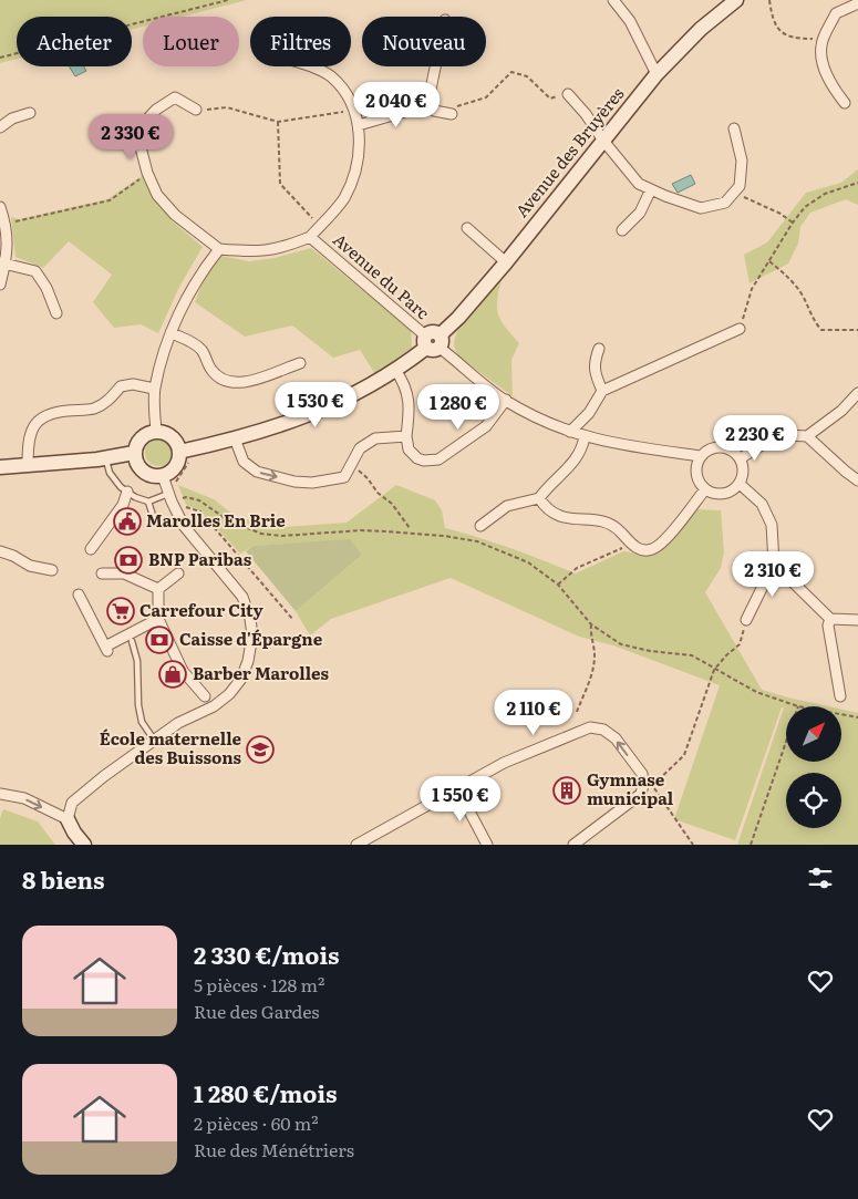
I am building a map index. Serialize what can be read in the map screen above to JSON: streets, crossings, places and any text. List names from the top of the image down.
{
  "streets": {
    "street": ["Avenue des Bruyères", "Avenue du Parc"]
  },
  "crossings": [
    ["Avenue des Bruyères", "Avenue du Parc"]
  ],
  "places": {
    "public building": ["Marolles En Brie"],
    "bank": ["BNP Paribas", "Caisse d'Épargne"],
    "supermarket": ["Carrefour City"],
    "shop": ["Barber Marolles"],
    "school or university": ["École maternelle des Buissons"],
    "building": ["Gymnase municipal"]
  },
  "north": "top right",
  "page": {
    "chip": [
      "Acheter",
      "Louer",
      "Filtres",
      "Nouveau"
    ],
    "price": [
      "2 040 €",
      "2 330 €",
      "1 530 €",
      "1 280 €",
      "2 230 €",
      "2 310 €",
      "2 110 €",
      "1 550 €"
    ],
    "heading": "8 biens",
    "list": [
      {
        "name": "2 330 €/mois",
        "note": "5 pièces · 128 m² · Rue des Gardes"
      },
      {
        "name": "1 280 €/mois",
        "note": "2 pièces · 60 m² · Rue des Ménétriers"
      }
    ]
  }
}
